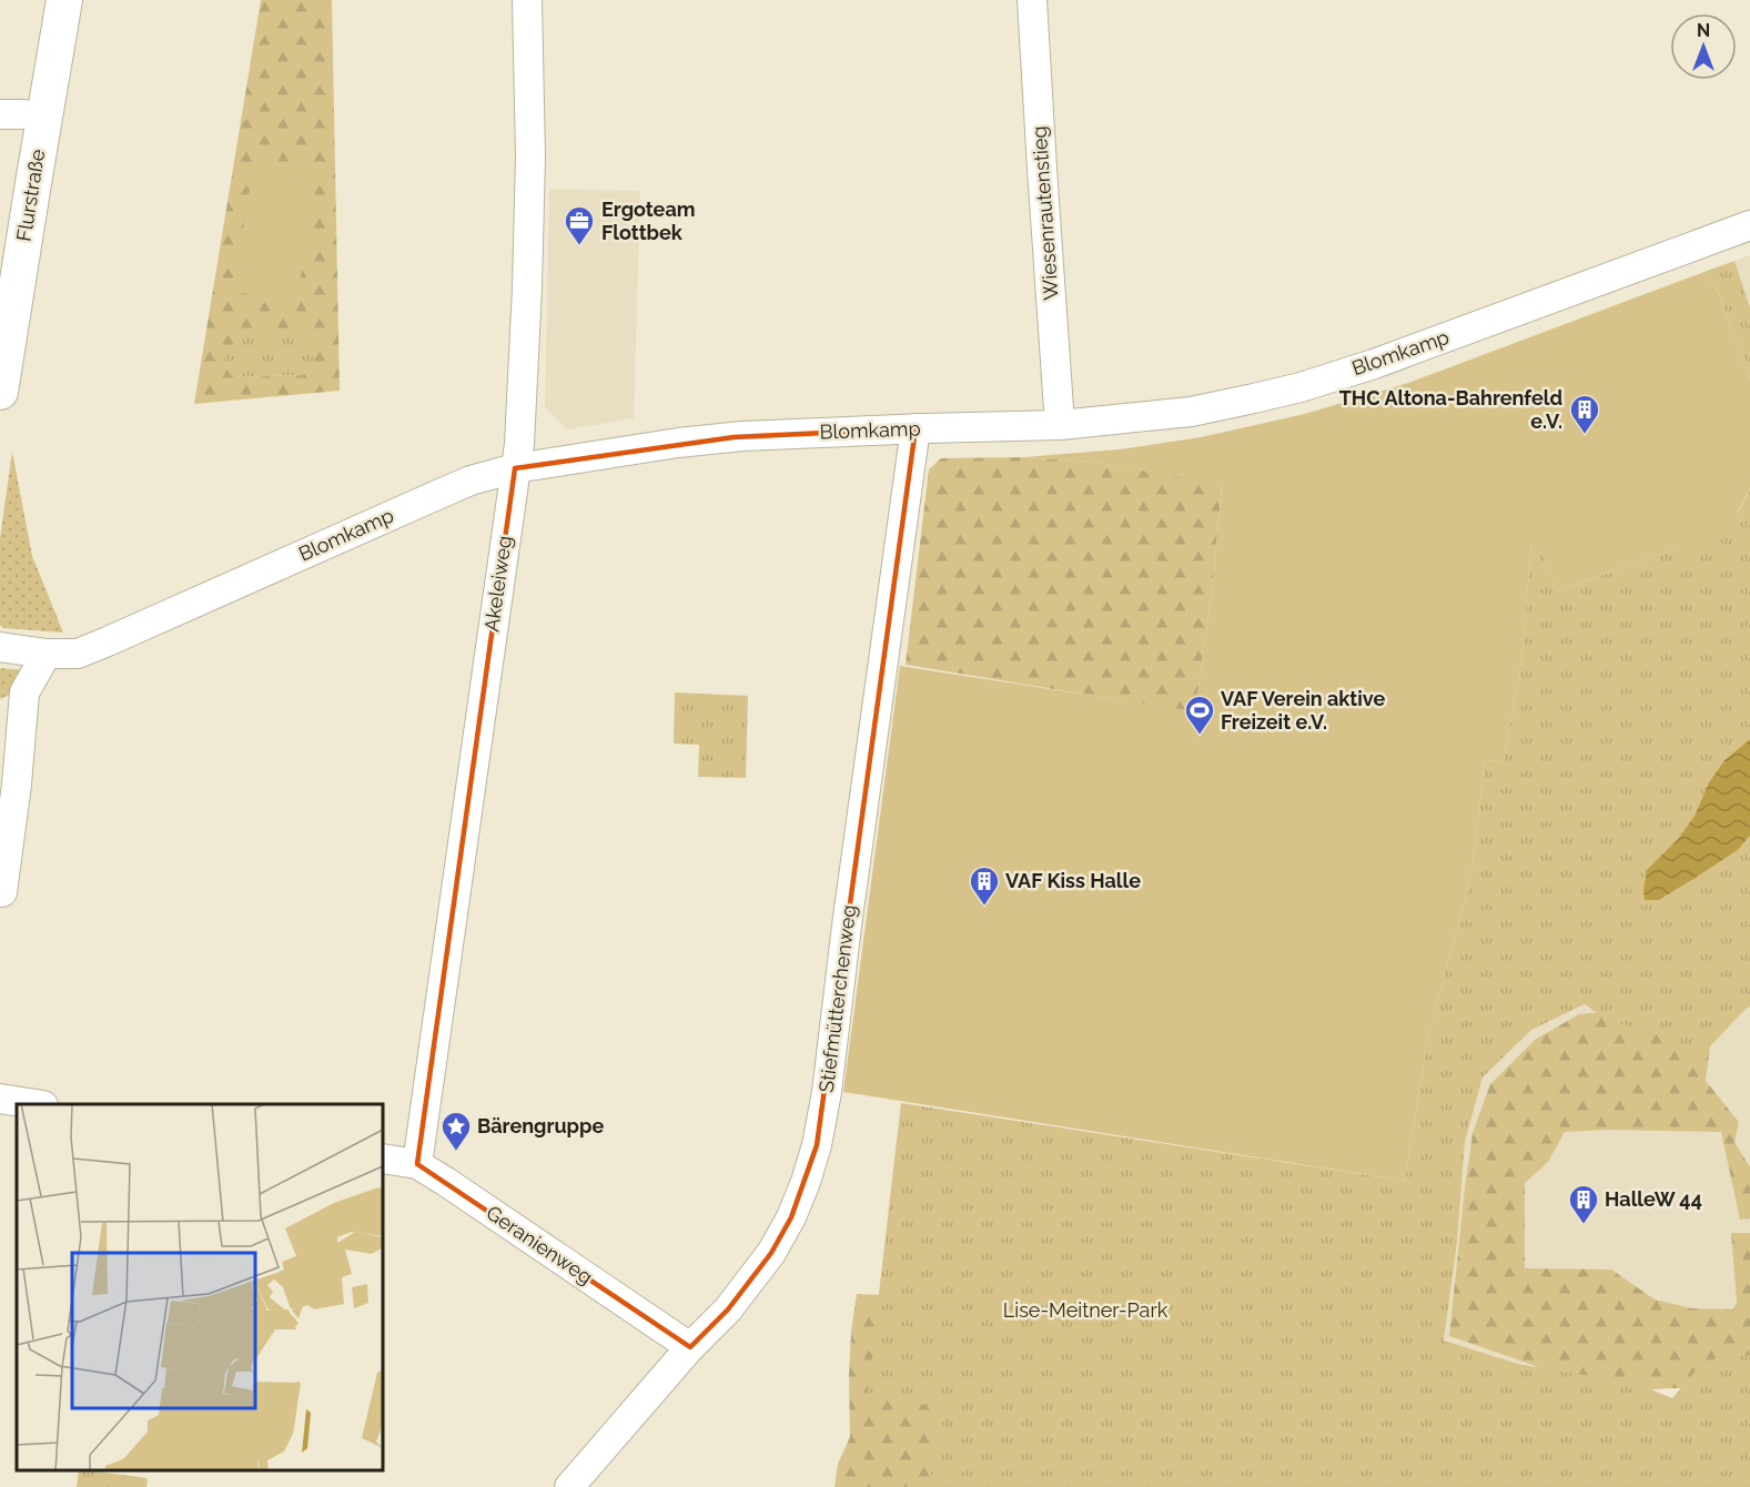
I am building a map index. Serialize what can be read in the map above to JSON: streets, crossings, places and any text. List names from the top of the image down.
{
  "streets": {
    "street": [
      "Flurstraße",
      "Wiesenrautenstieg",
      "Blomkamp",
      "Akeleiweg",
      "Stiefmütterchenweg",
      "Geranienweg"
    ]
  },
  "crossings": [
    ["Wiesenrautenstieg", "Blomkamp"],
    ["Blomkamp", "Akeleiweg"],
    ["Blomkamp", "Stiefmütterchenweg"],
    ["Akeleiweg", "Geranienweg"],
    ["Stiefmütterchenweg", "Geranienweg"]
  ],
  "parks": ["Lise-Meitner-Park"],
  "places": {
    "office": ["Ergoteam Flottbek"],
    "building": ["THC Altona-Bahrenfeld e.V.", "VAF Kiss Halle", "HalleW 44"],
    "sports": ["VAF Verein aktive Freizeit e.V."],
    "place": ["Bärengruppe"]
  },
  "north": "top"
}
